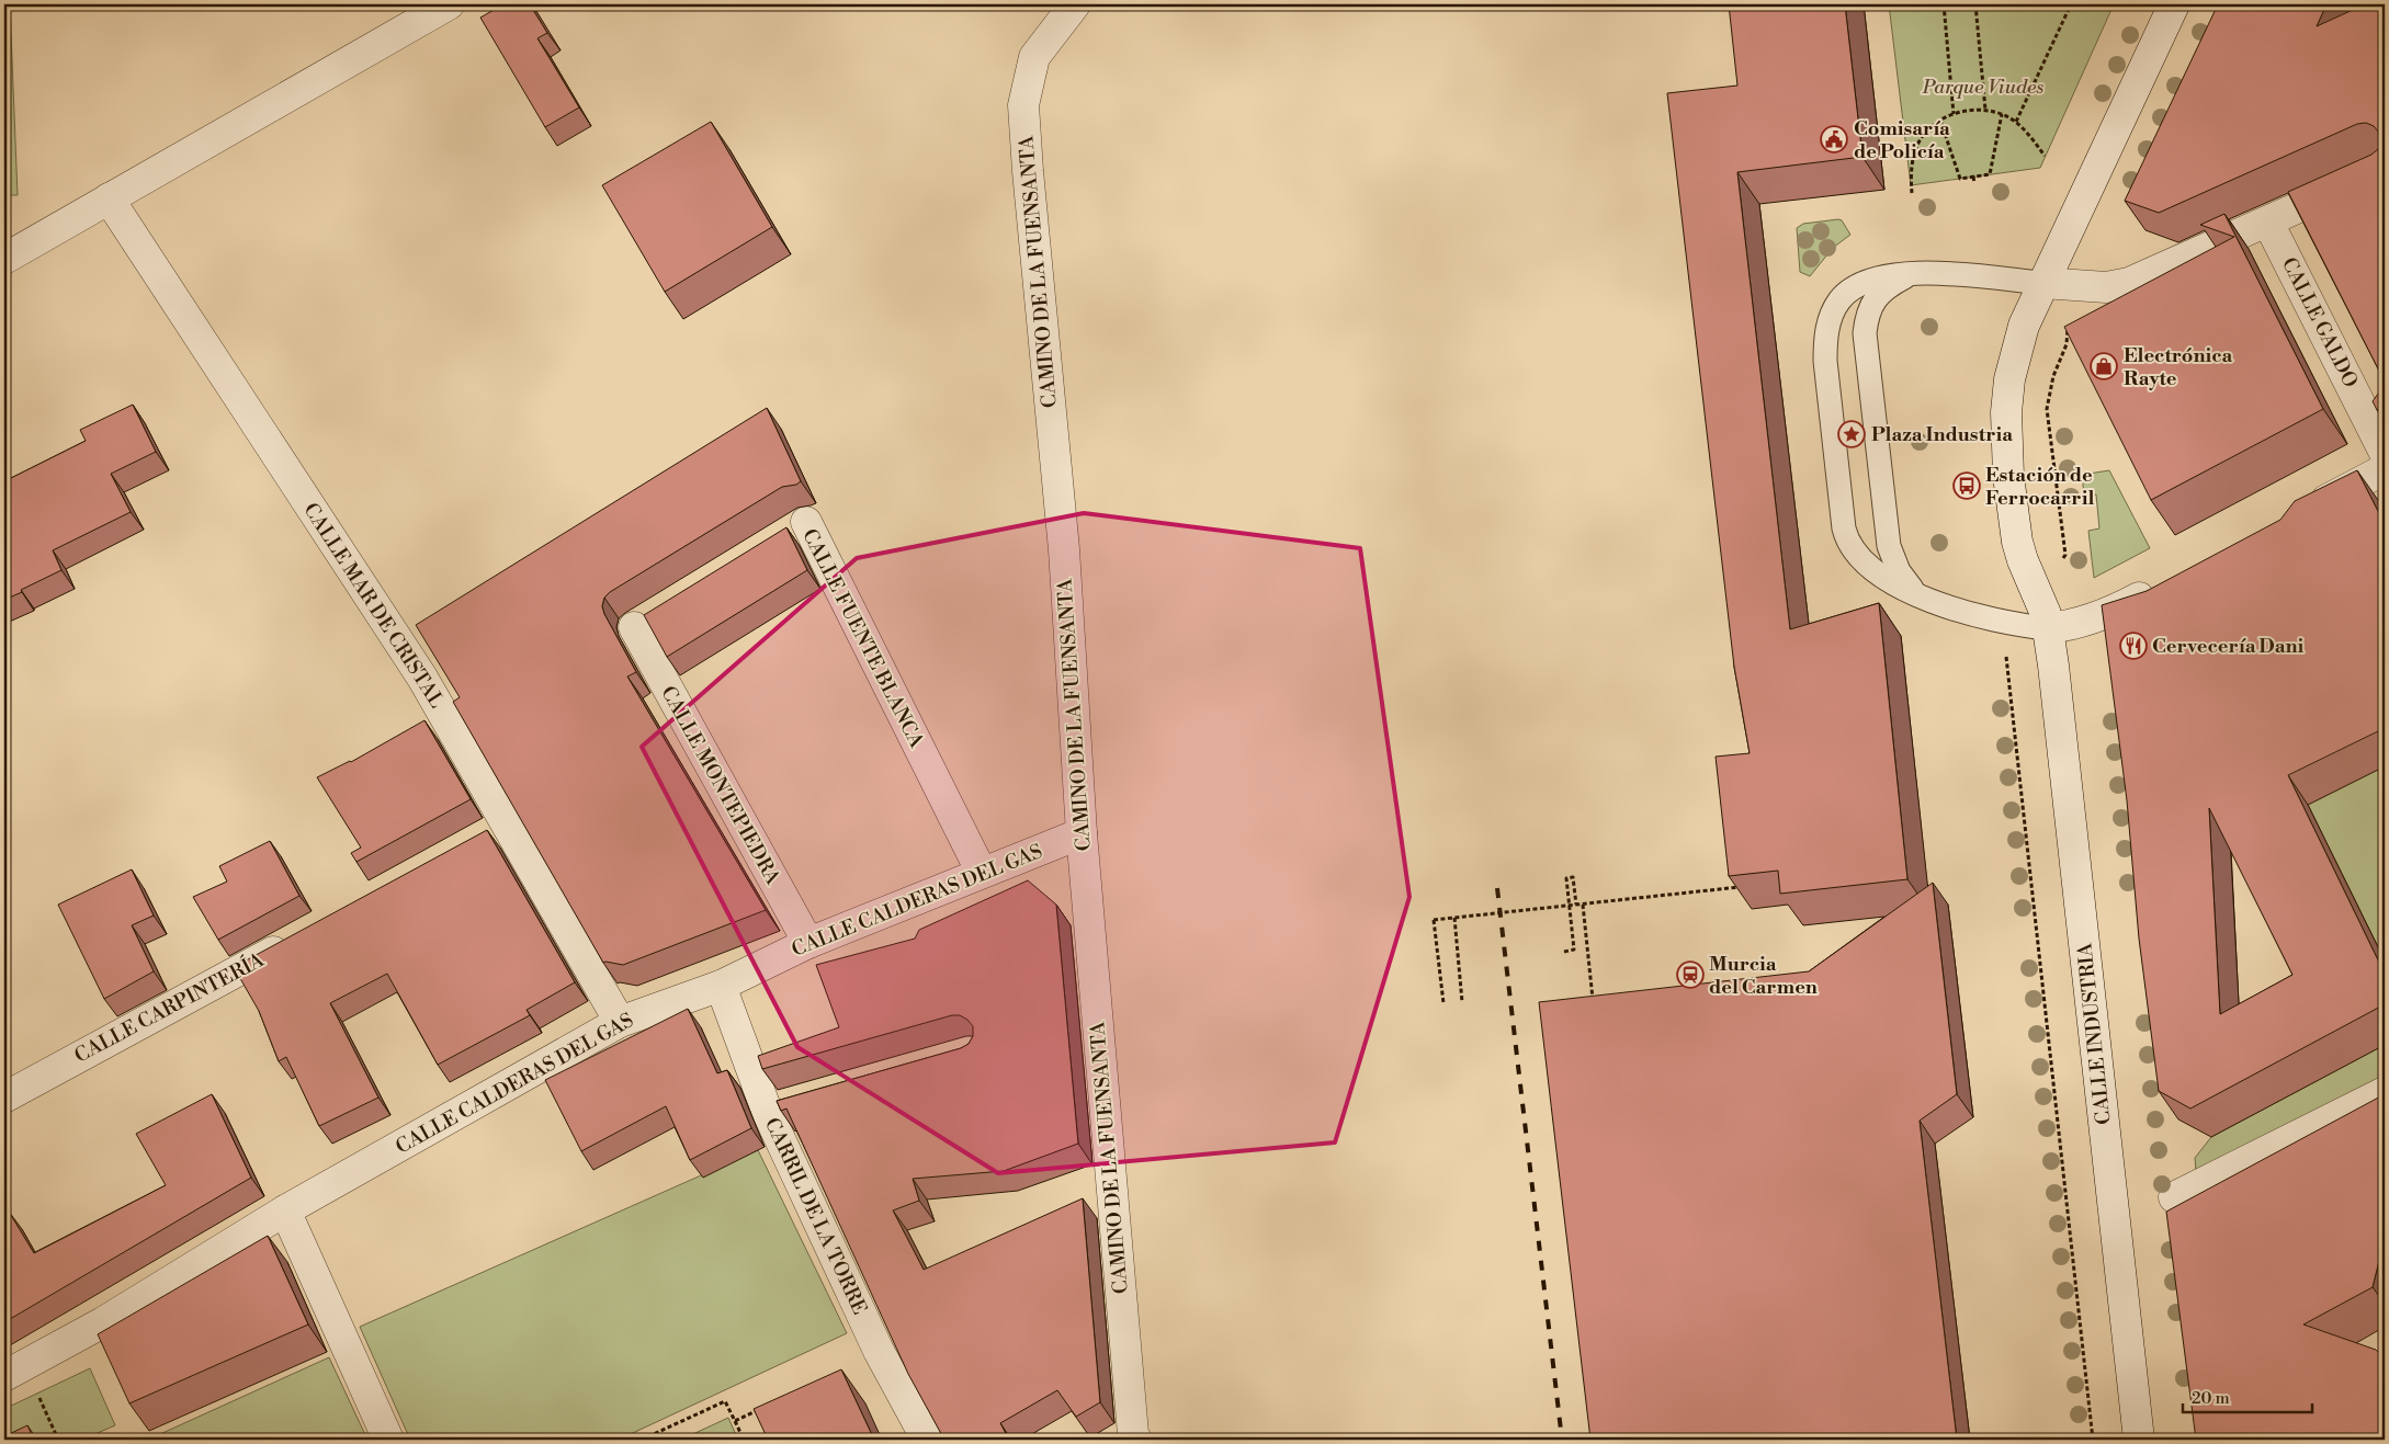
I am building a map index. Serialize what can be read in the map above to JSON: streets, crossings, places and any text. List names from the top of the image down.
{
  "streets": {
    "street": [
      "CAMINO DE LA FUENSANTA",
      "CALLE GALDO",
      "CALLE MAR DE CRISTAL",
      "CALLE FUENTE BLANCA",
      "CALLE MONTEPIEDRA",
      "CALLE CALDERAS DEL GAS",
      "CALLE CARPINTERÍA",
      "CALLE INDUSTRIA",
      "CARRIL DE LA TORRE"
    ]
  },
  "crossings": [
    ["CAMINO DE LA FUENSANTA", "CALLE CALDERAS DEL GAS"],
    ["CALLE MAR DE CRISTAL", "CALLE CALDERAS DEL GAS"],
    ["CALLE FUENTE BLANCA", "CALLE CALDERAS DEL GAS"],
    ["CALLE MONTEPIEDRA", "CALLE CALDERAS DEL GAS"],
    ["CALLE CALDERAS DEL GAS", "CARRIL DE LA TORRE"]
  ],
  "parks": ["Parque Viudes"],
  "places": {
    "public building": ["Comisaría de Policía"],
    "shop": ["Electrónica Rayte"],
    "place": ["Plaza Industria"],
    "bus stop": ["Estación de Ferrocarril"],
    "restaurant": ["Cervecería Dani"],
    "station": ["Murcia del Carmen"]
  },
  "scale_bar": "20 m"
}
